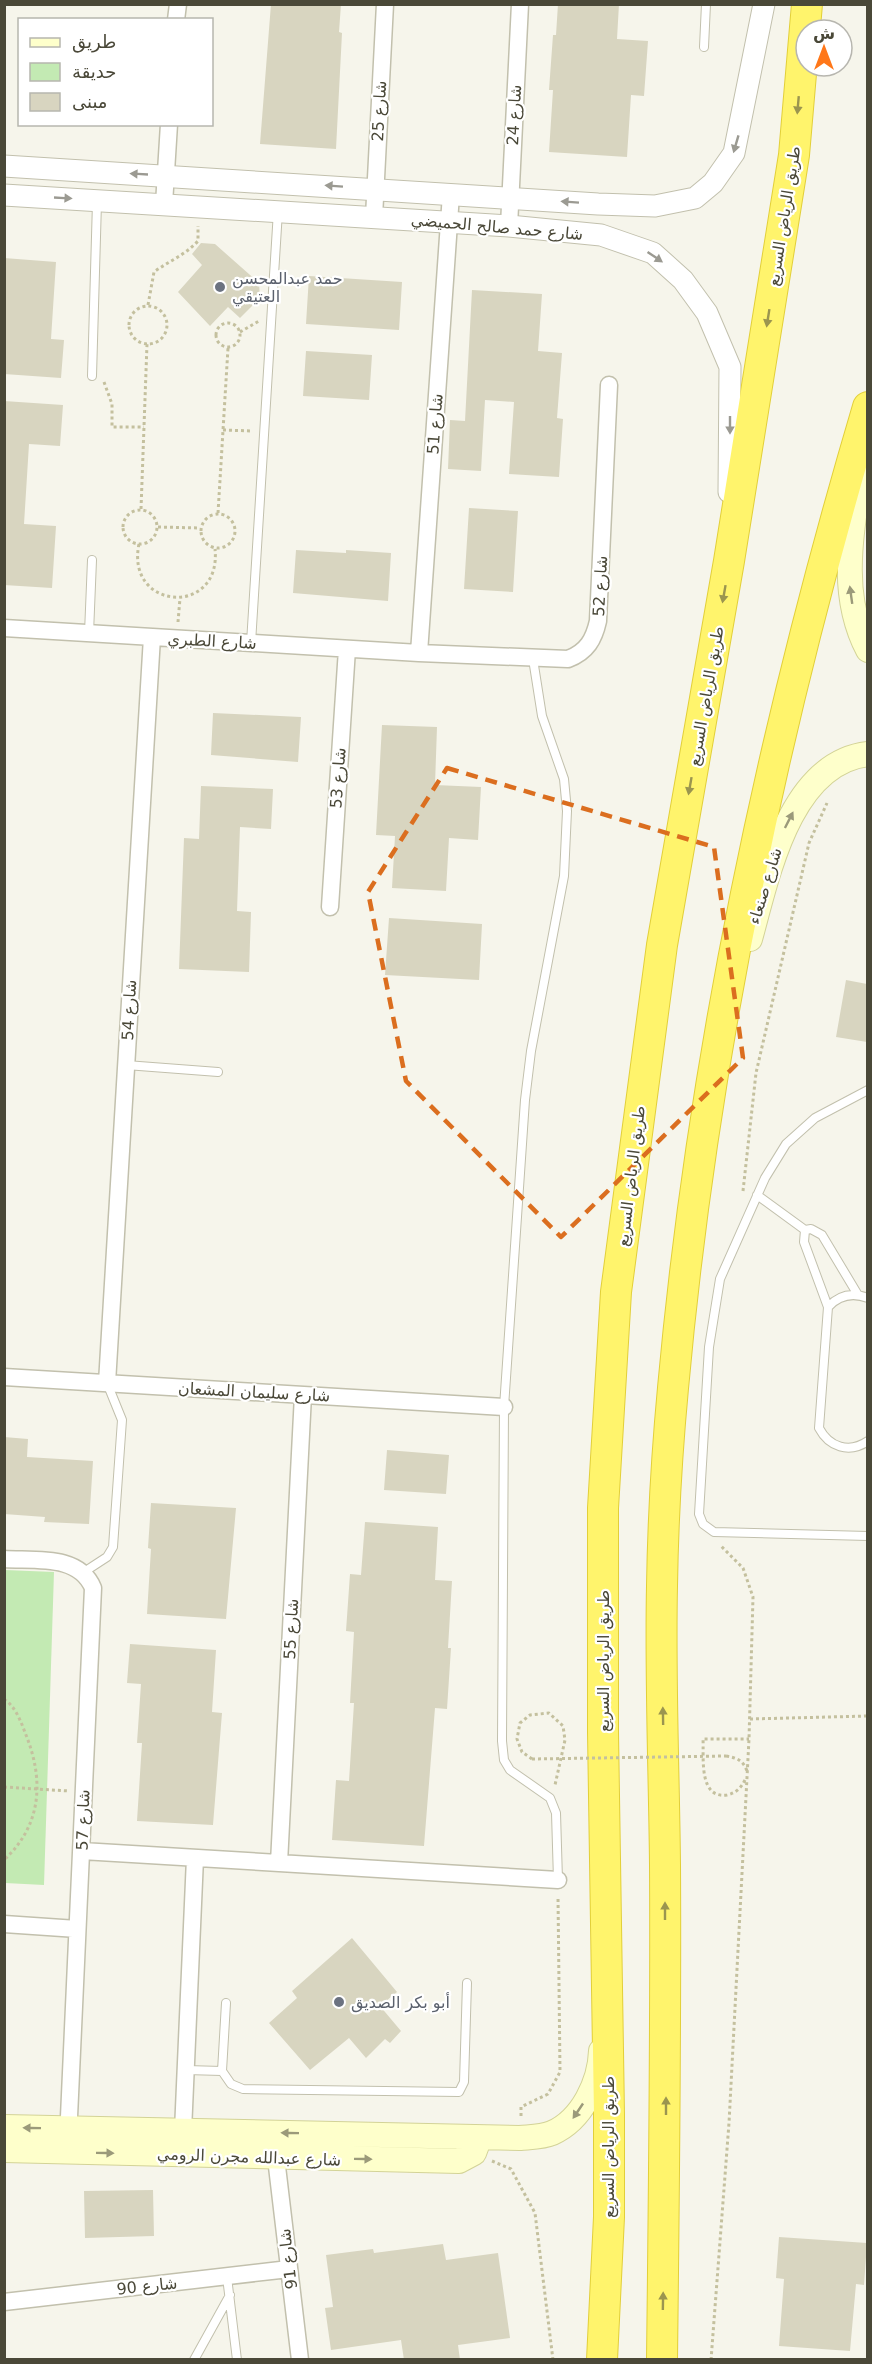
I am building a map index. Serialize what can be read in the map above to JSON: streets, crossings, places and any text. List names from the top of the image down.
{
  "streets": {
    "highway": ["طريق الرياض السريع"],
    "main road": ["شارع صنعاء", "شارع عبدالله مجرن الرومي"],
    "street": [
      "شارع 25",
      "شارع 24",
      "شارع حمد صالح الحميضي",
      "شارع 51",
      "شارع 52",
      "شارع الطبري",
      "شارع 53",
      "شارع 54",
      "شارع سليمان المشعان",
      "شارع 55",
      "شارع 57",
      "شارع 91",
      "شارع 90"
    ]
  },
  "crossings": [
    ["شارع 25", "شارع حمد صالح الحميضي"],
    ["شارع 24", "شارع حمد صالح الحميضي"],
    ["طريق الرياض السريع", "شارع حمد صالح الحميضي"],
    ["طريق الرياض السريع", "شارع عبدالله مجرن الرومي"],
    ["شارع حمد صالح الحميضي", "شارع 51"],
    ["شارع 51", "شارع 52"],
    ["شارع 51", "شارع الطبري"],
    ["شارع 52", "شارع الطبري"],
    ["شارع الطبري", "شارع 53"],
    ["شارع الطبري", "شارع 54"],
    ["شارع 54", "شارع سليمان المشعان"],
    ["شارع سليمان المشعان", "شارع 55"],
    ["شارع 57", "شارع عبدالله مجرن الرومي"],
    ["شارع عبدالله مجرن الرومي", "شارع 91"],
    ["شارع 91", "شارع 90"]
  ],
  "one_way": ["شارع صنعاء"],
  "places": ["حمد عبدالمحسن العتيقي", "أبو بكر الصديق"],
  "legend": ["طريق", "حديقة", "مبنى"],
  "north": "top"
}
